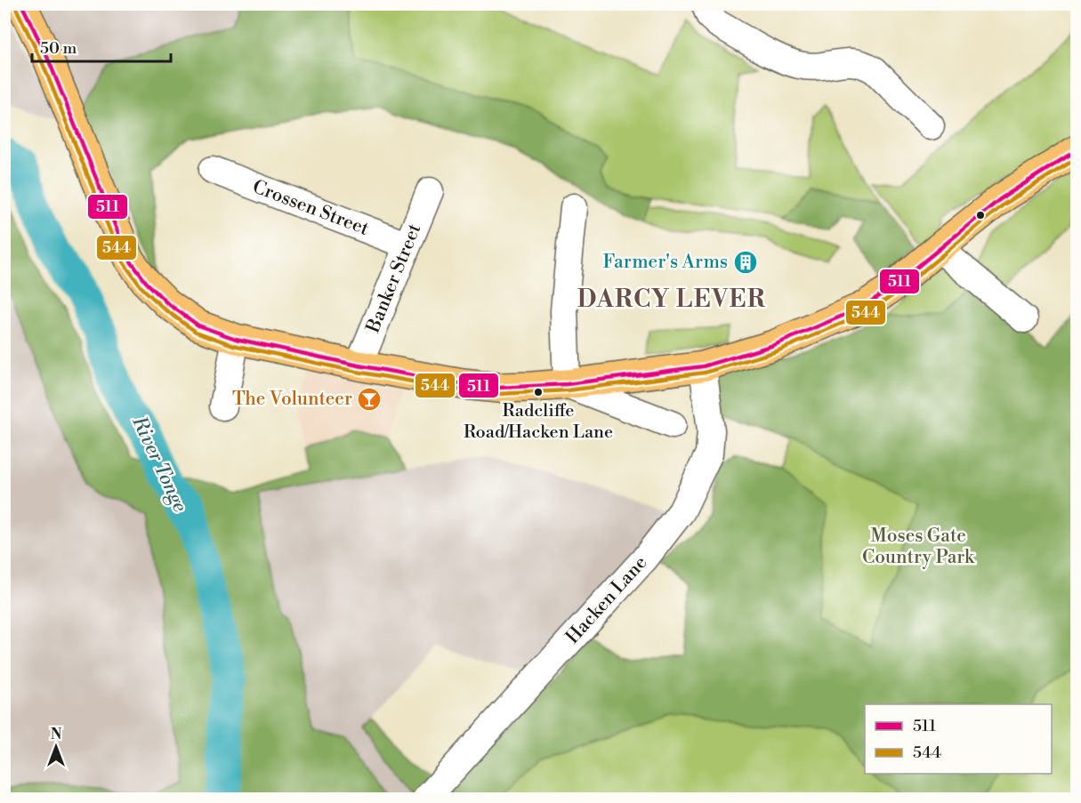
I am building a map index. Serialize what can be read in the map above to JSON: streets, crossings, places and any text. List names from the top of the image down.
{
  "streets": {
    "street": ["Crossen Street", "Banker Street", "Hacken Lane"]
  },
  "crossings": [
    ["Crossen Street", "Banker Street"]
  ],
  "districts": ["DARCY LEVER"],
  "water": ["River Tonge"],
  "parks": ["Moses Gate Country Park"],
  "places": {
    "building": ["Farmer's Arms"],
    "other": ["Radcliffe Road/Hacken Lane"],
    "bar": ["The Volunteer"]
  },
  "lines": ["transit line 511", "transit line 544"],
  "legend": ["511", "544"],
  "scale_bar": "50 m",
  "north": "top"
}
